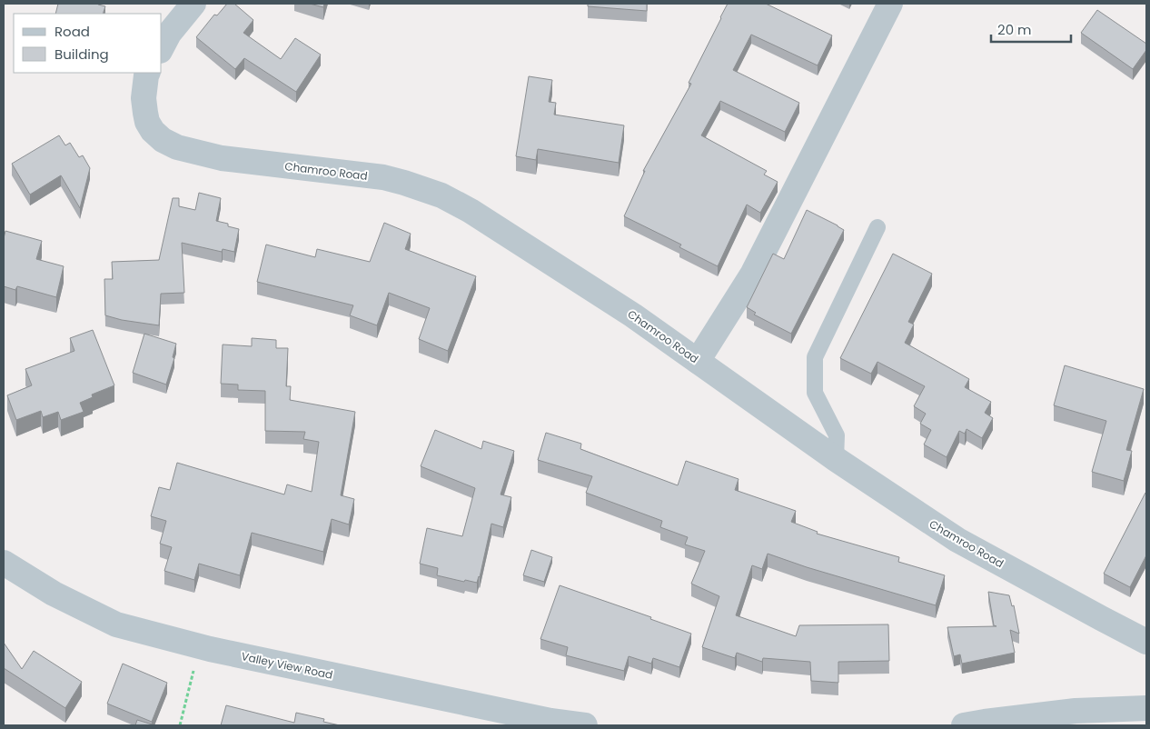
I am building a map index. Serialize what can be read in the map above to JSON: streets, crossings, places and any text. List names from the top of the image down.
{
  "streets": {
    "street": ["Chamroo Road", "Valley View Road"]
  },
  "legend": ["Road", "Building"],
  "scale_bar": "20 m"
}
